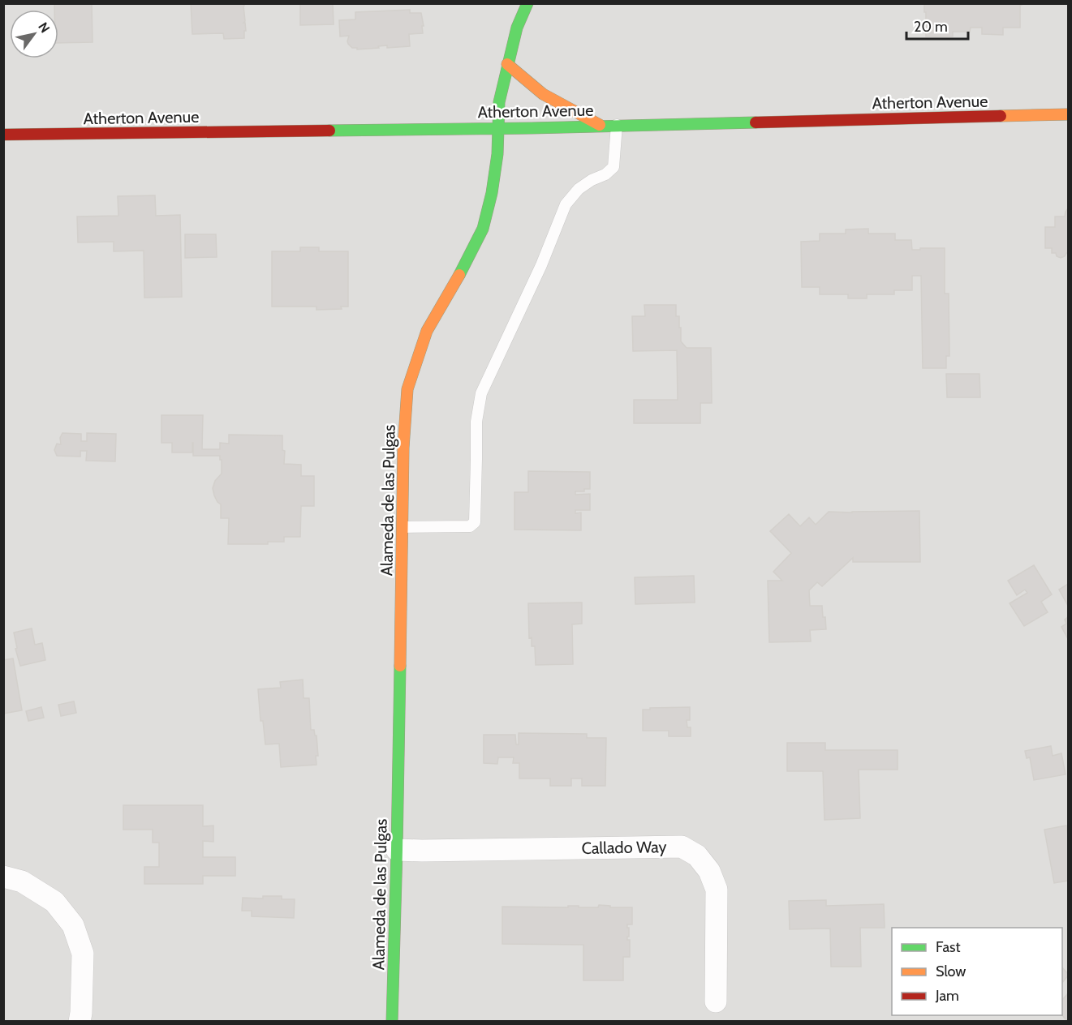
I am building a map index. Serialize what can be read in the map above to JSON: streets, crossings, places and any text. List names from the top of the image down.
{
  "streets": {
    "main road": ["Atherton Avenue", "Alameda de las Pulgas"],
    "street": ["Callado Way"]
  },
  "crossings": [
    ["Atherton Avenue", "Alameda de las Pulgas"],
    ["Alameda de las Pulgas", "Callado Way"]
  ],
  "legend": ["Fast", "Slow", "Jam"],
  "scale_bar": "20 m",
  "north": "top right"
}
